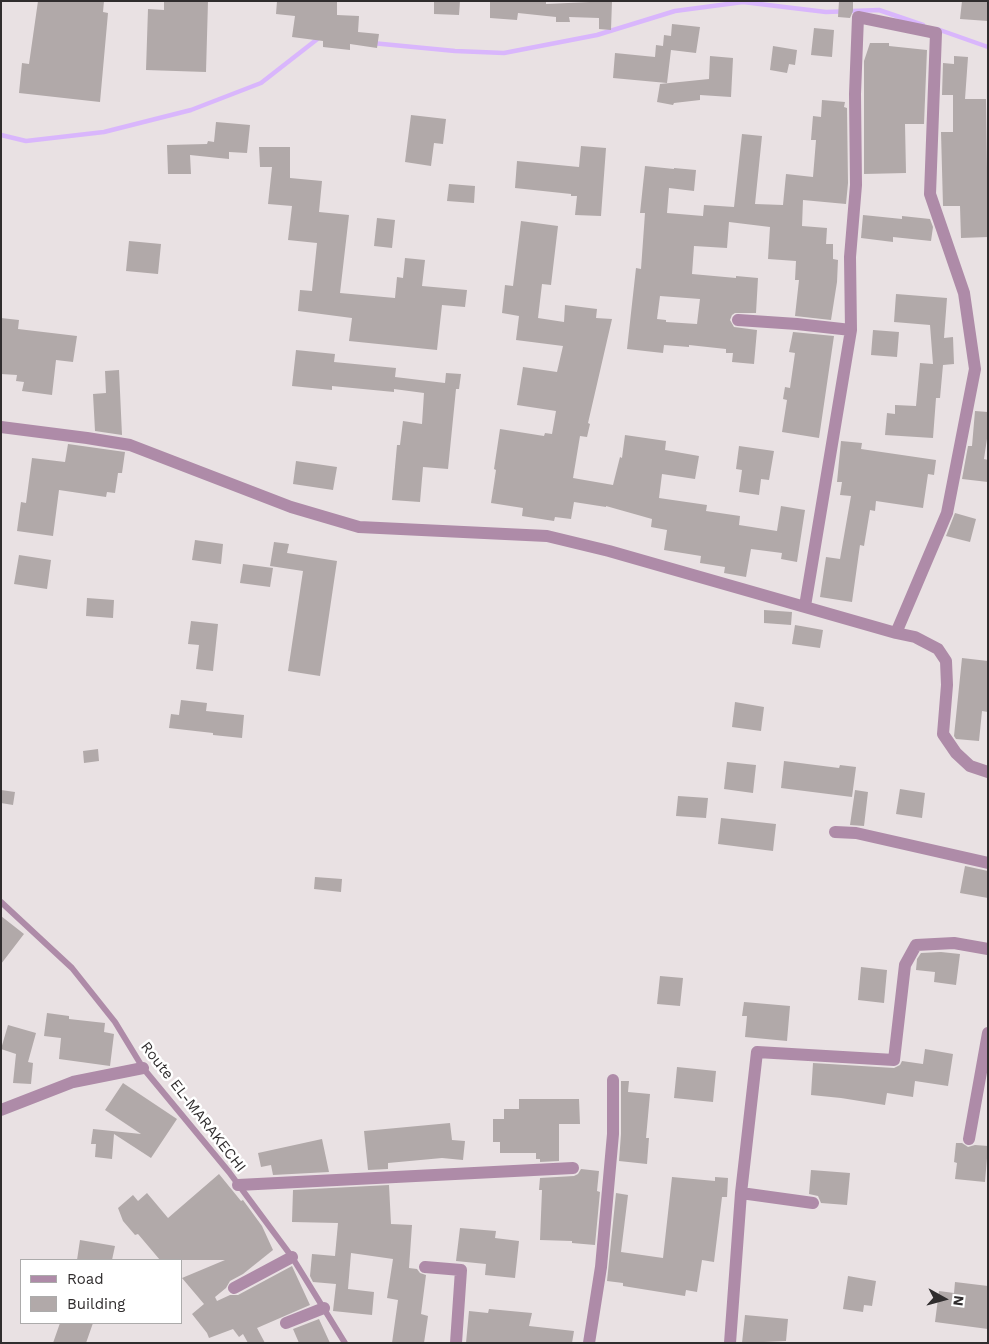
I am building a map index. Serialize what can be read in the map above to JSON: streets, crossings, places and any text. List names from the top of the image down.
{
  "streets": {
    "lane": ["Route EL-MARAKECHI"]
  },
  "legend": ["Road", "Building"],
  "north": "right"
}
